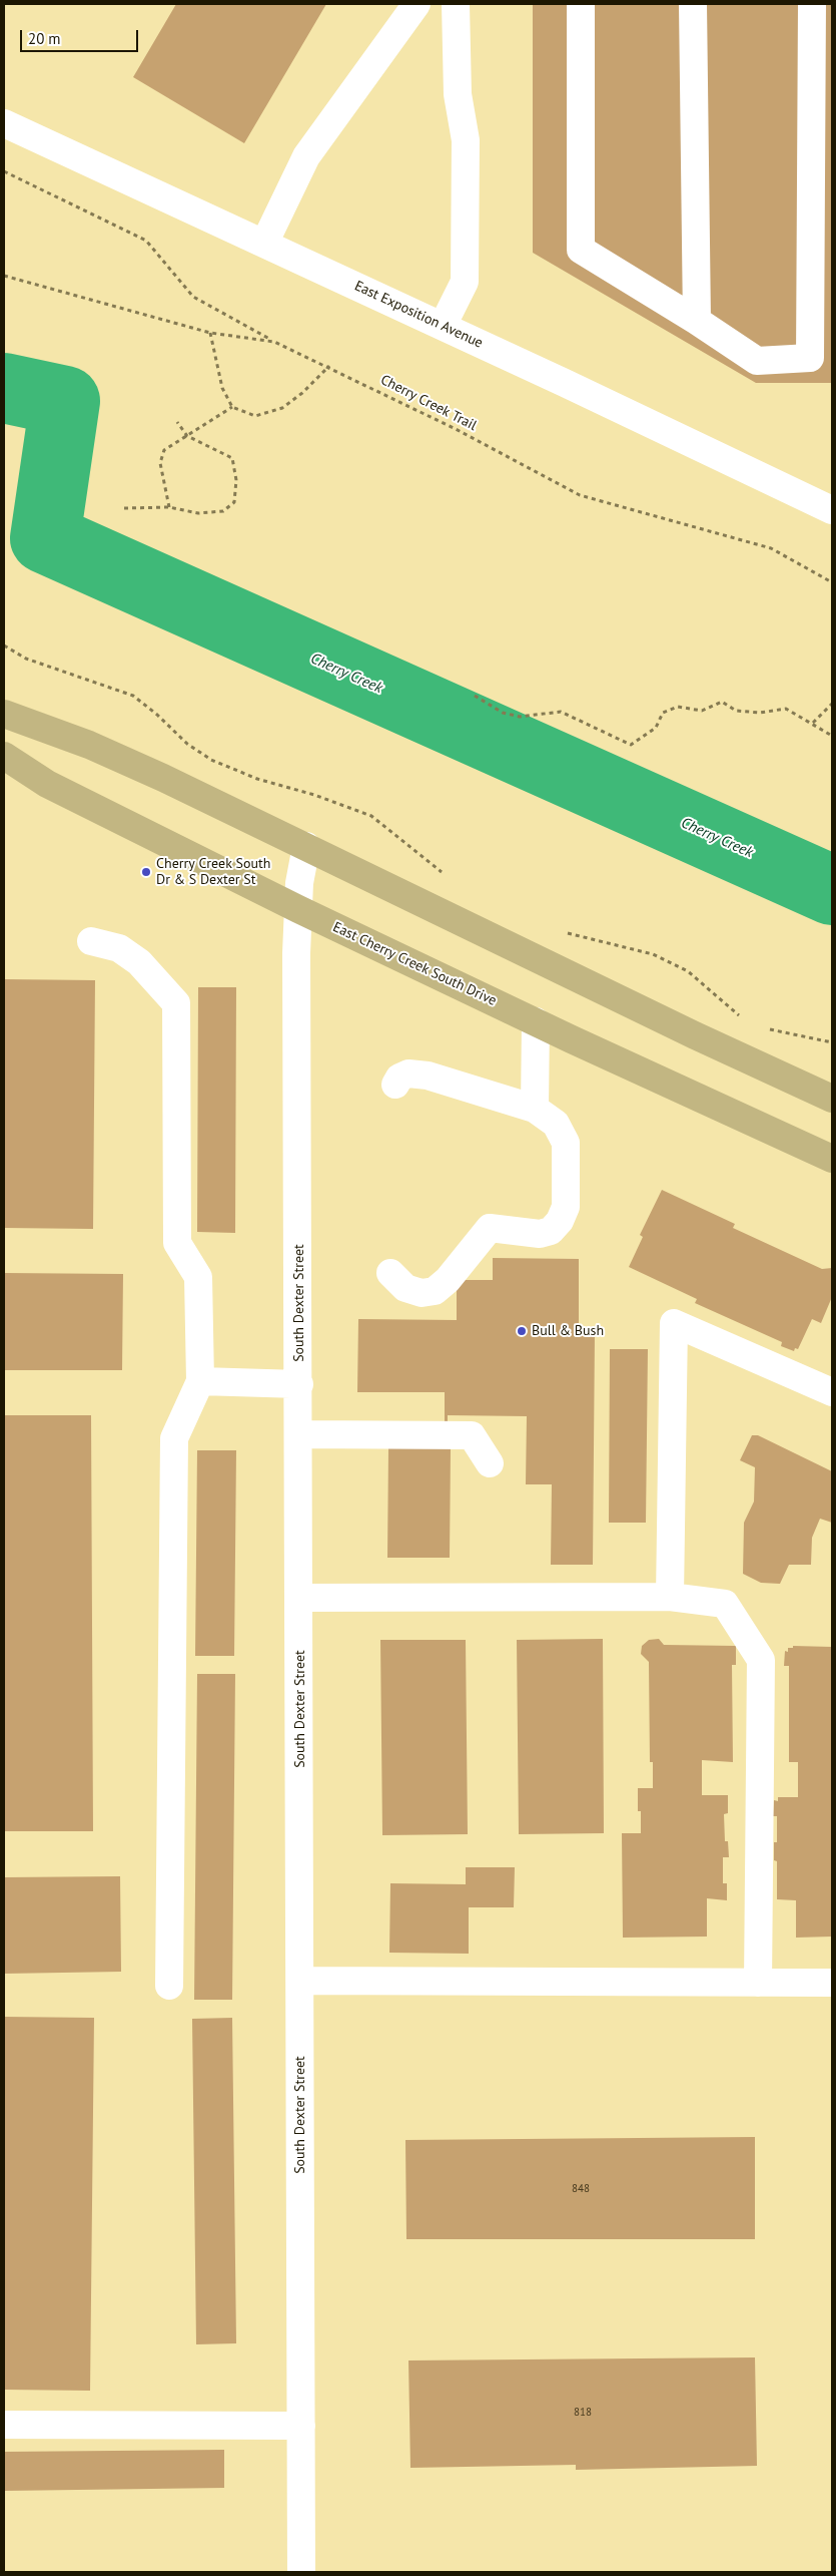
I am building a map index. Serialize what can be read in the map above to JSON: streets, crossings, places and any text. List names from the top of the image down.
{
  "streets": {
    "main road": ["East Cherry Creek South Drive"],
    "street": ["East Exposition Avenue", "South Dexter Street"],
    "path": ["Cherry Creek Trail"]
  },
  "crossings": [
    ["East Cherry Creek South Drive", "South Dexter Street"]
  ],
  "water": ["Cherry Creek"],
  "places": ["Cherry Creek South Dr & S Dexter St", "Bull & Bush"],
  "house_numbers": ["848", "818"],
  "scale_bar": "20 m"
}
